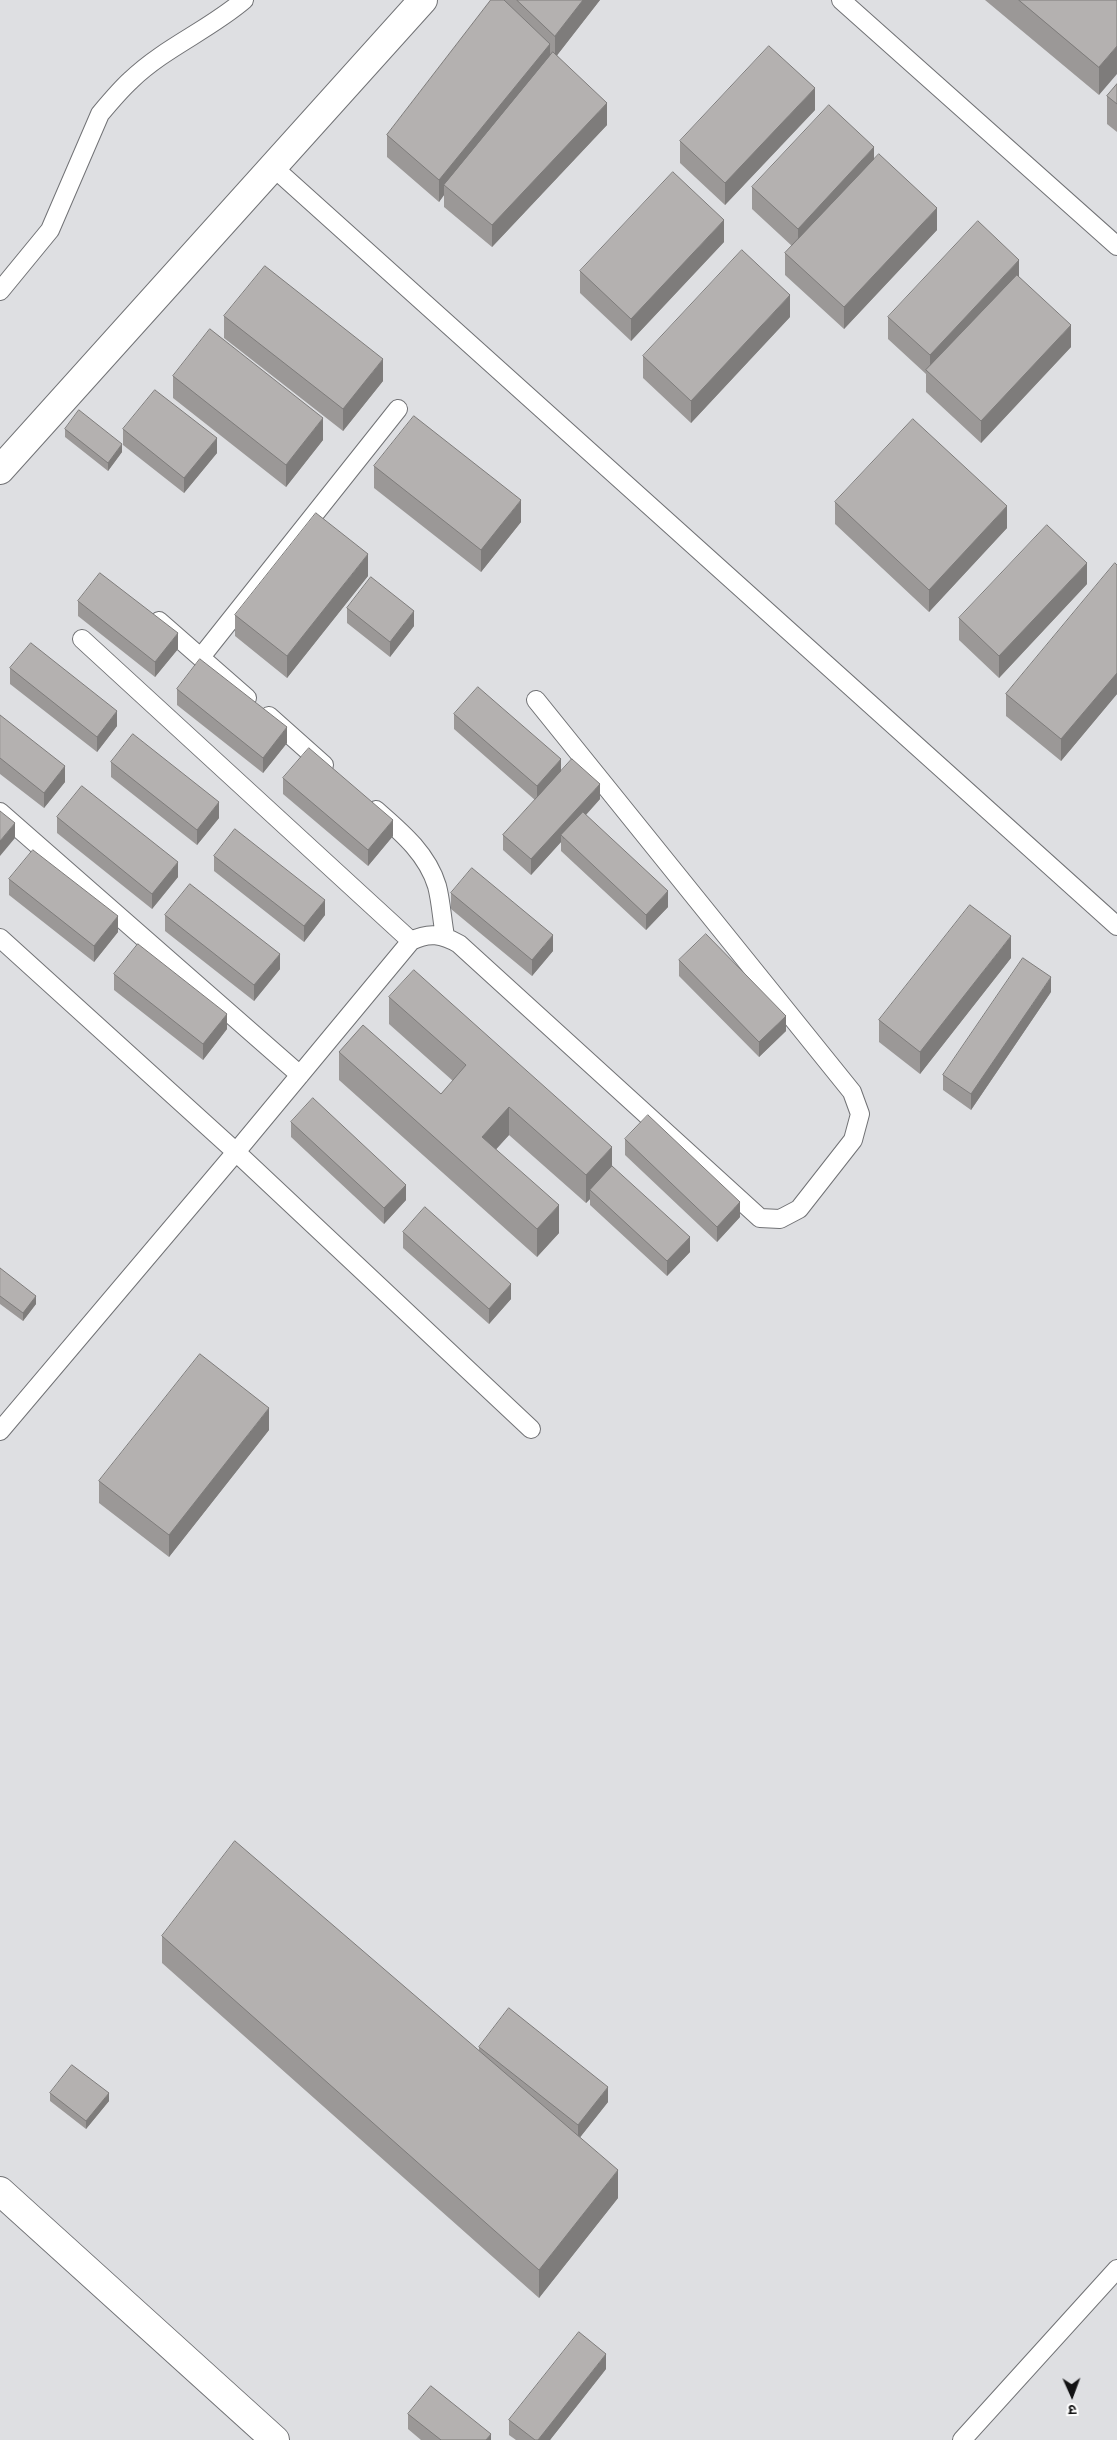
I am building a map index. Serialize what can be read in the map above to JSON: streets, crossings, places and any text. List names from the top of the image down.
{
  "north": "bottom"
}
